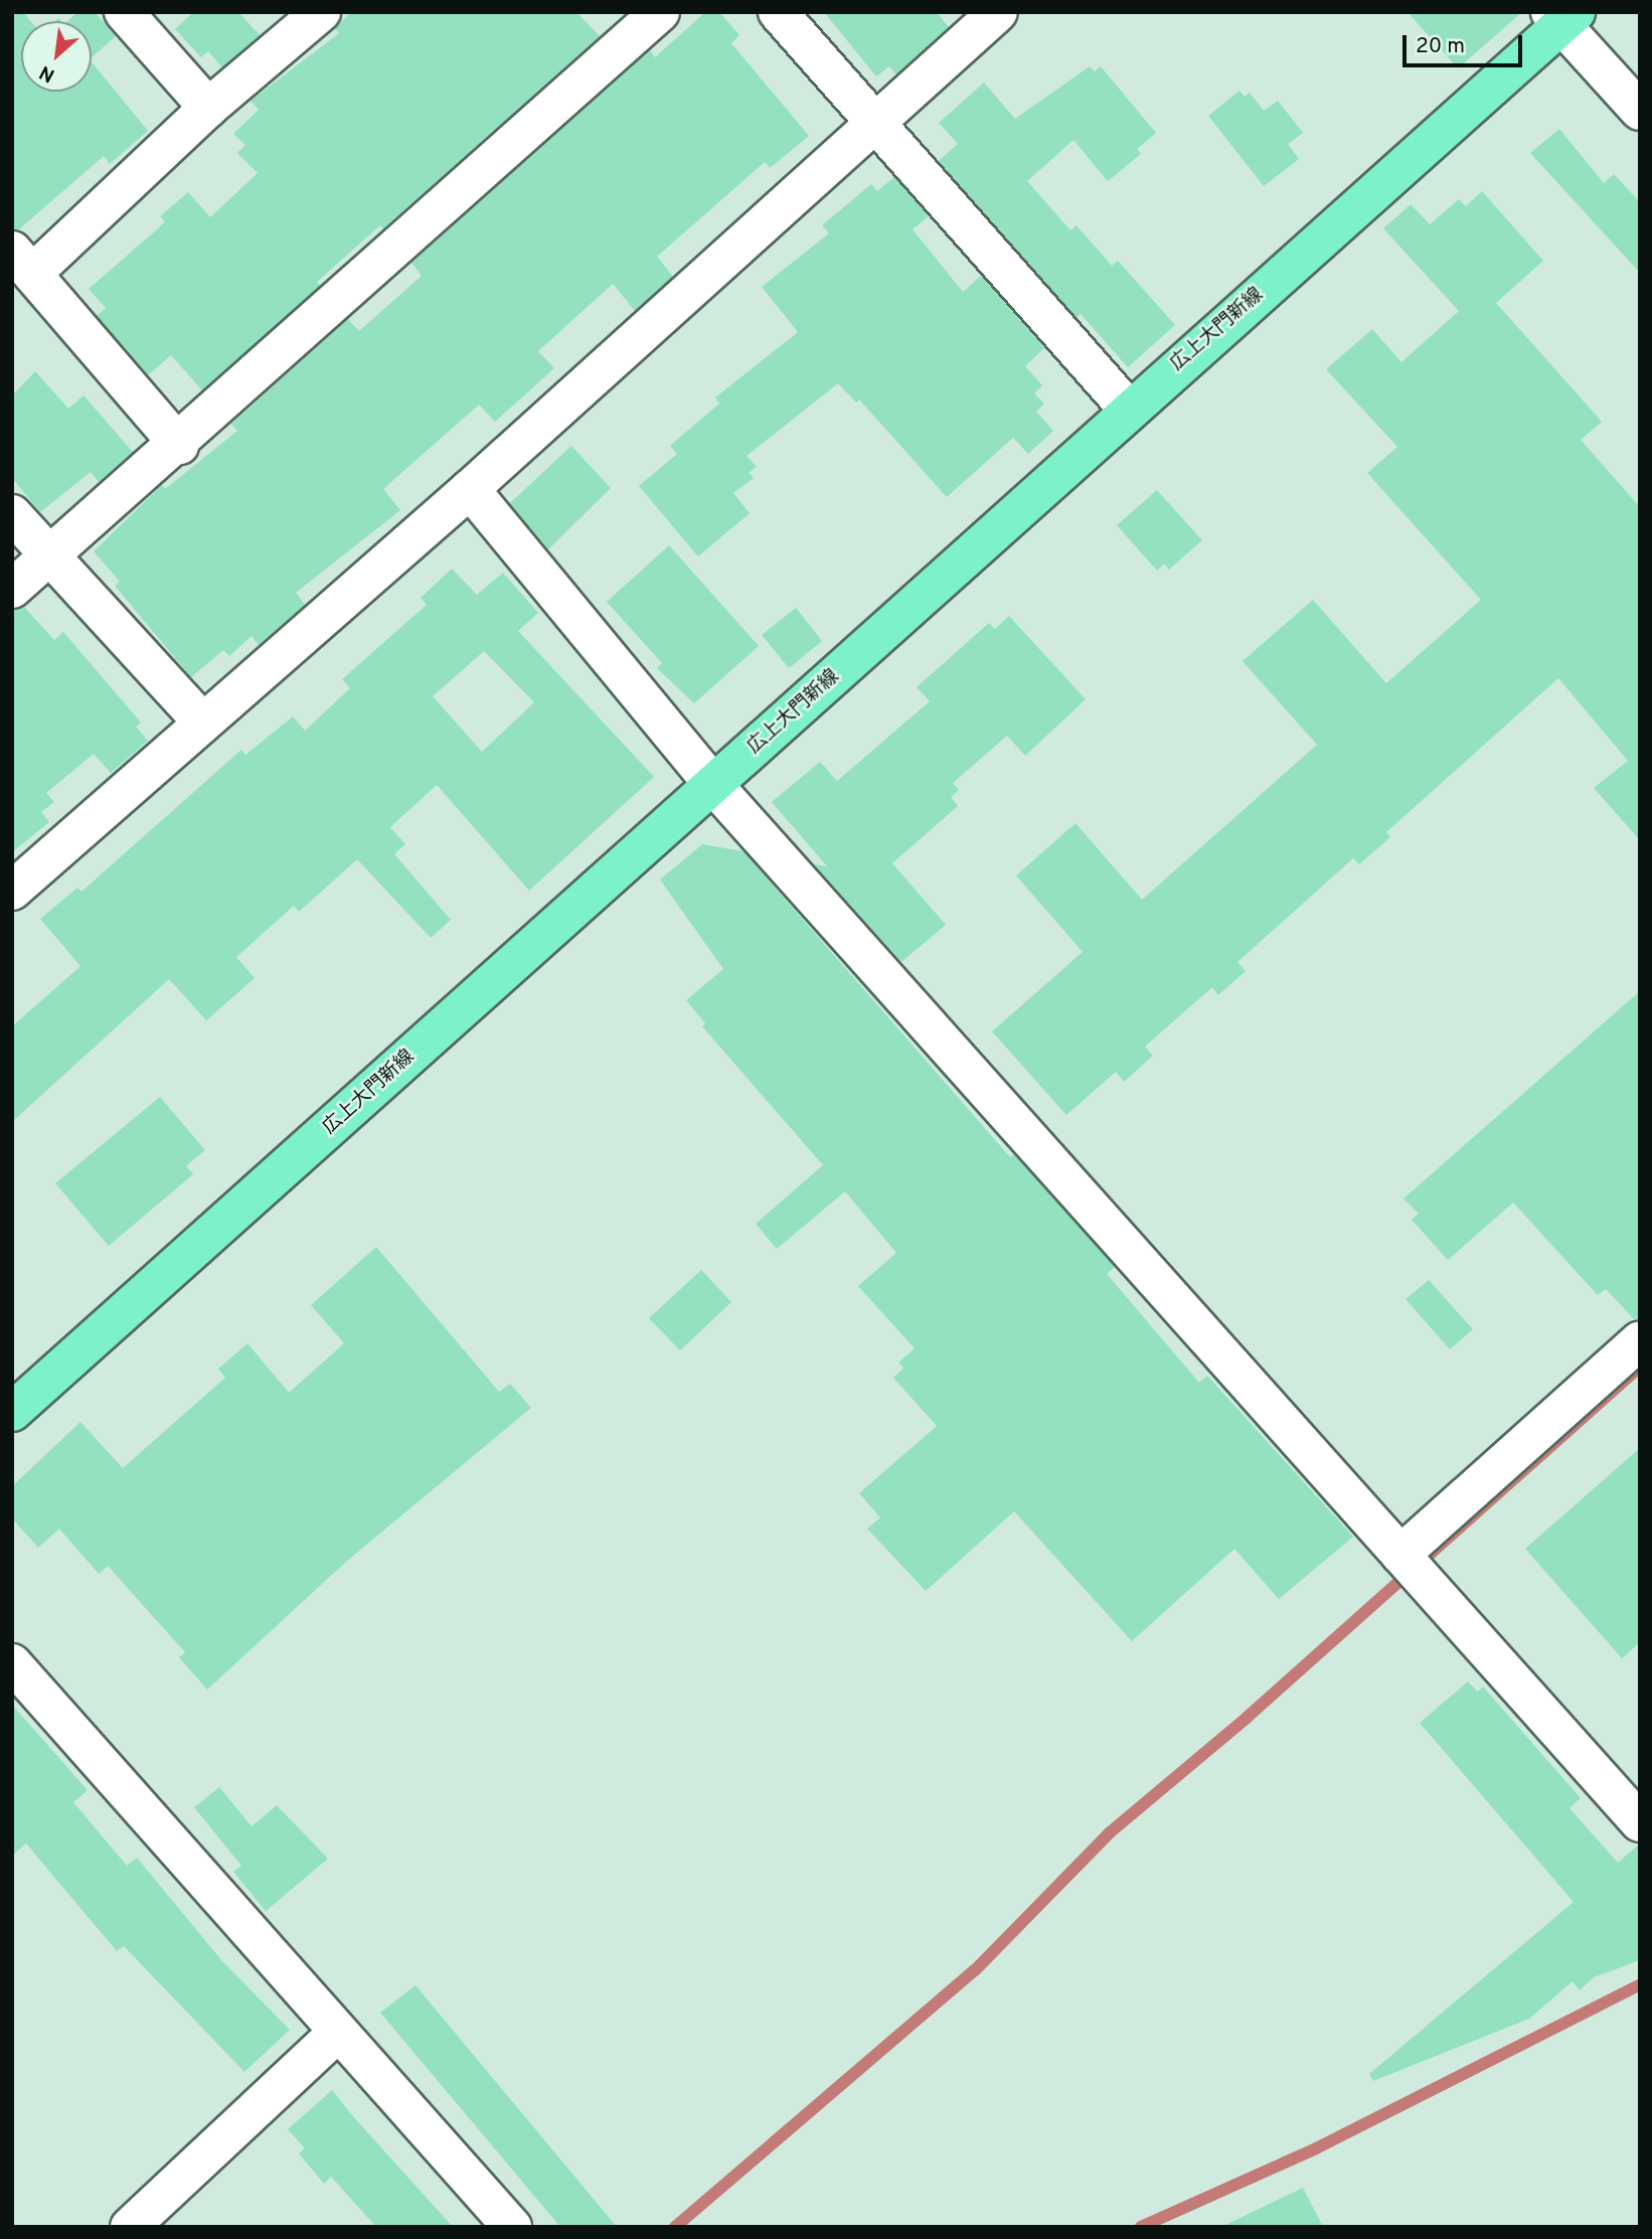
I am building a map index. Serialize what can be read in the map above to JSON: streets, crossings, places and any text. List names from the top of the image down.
{
  "streets": {
    "main road": ["広上大門新線"]
  },
  "scale_bar": "20 m",
  "north": "bottom left"
}
